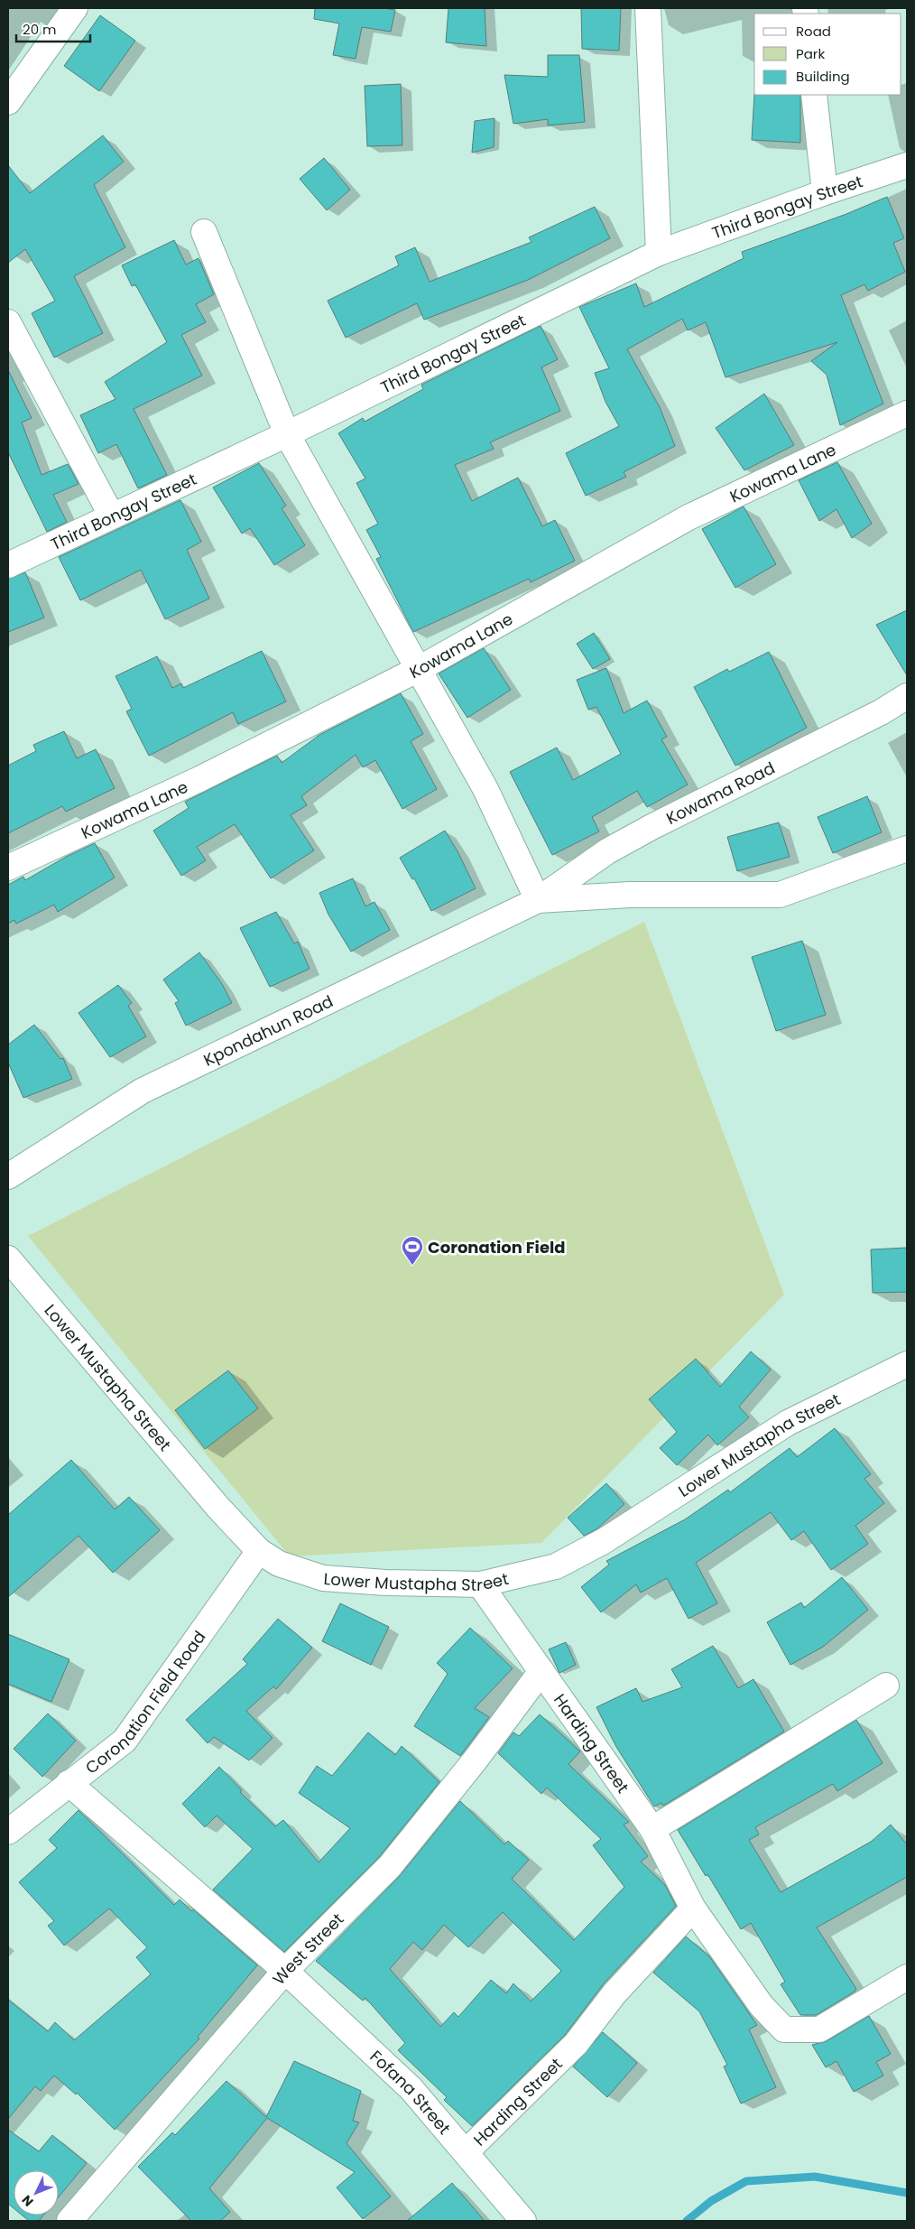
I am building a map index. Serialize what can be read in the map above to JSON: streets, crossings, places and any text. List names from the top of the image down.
{
  "streets": {
    "street": [
      "Third Bongay Street",
      "Kowama Lane",
      "Kowama Road",
      "Kpondahun Road",
      "Lower Mustapha Street",
      "Coronation Field Road",
      "Harding Street",
      "West Street",
      "Fofana Street"
    ]
  },
  "crossings": [
    ["Kowama Road", "Kpondahun Road"],
    ["Lower Mustapha Street", "Coronation Field Road"],
    ["Lower Mustapha Street", "Harding Street"],
    ["Coronation Field Road", "Fofana Street"],
    ["Harding Street", "West Street"],
    ["Harding Street", "Fofana Street"],
    ["West Street", "Fofana Street"]
  ],
  "places": {
    "sports": ["Coronation Field"]
  },
  "legend": ["Road", "Park", "Building"],
  "scale_bar": "20 m",
  "north": "bottom left"
}
